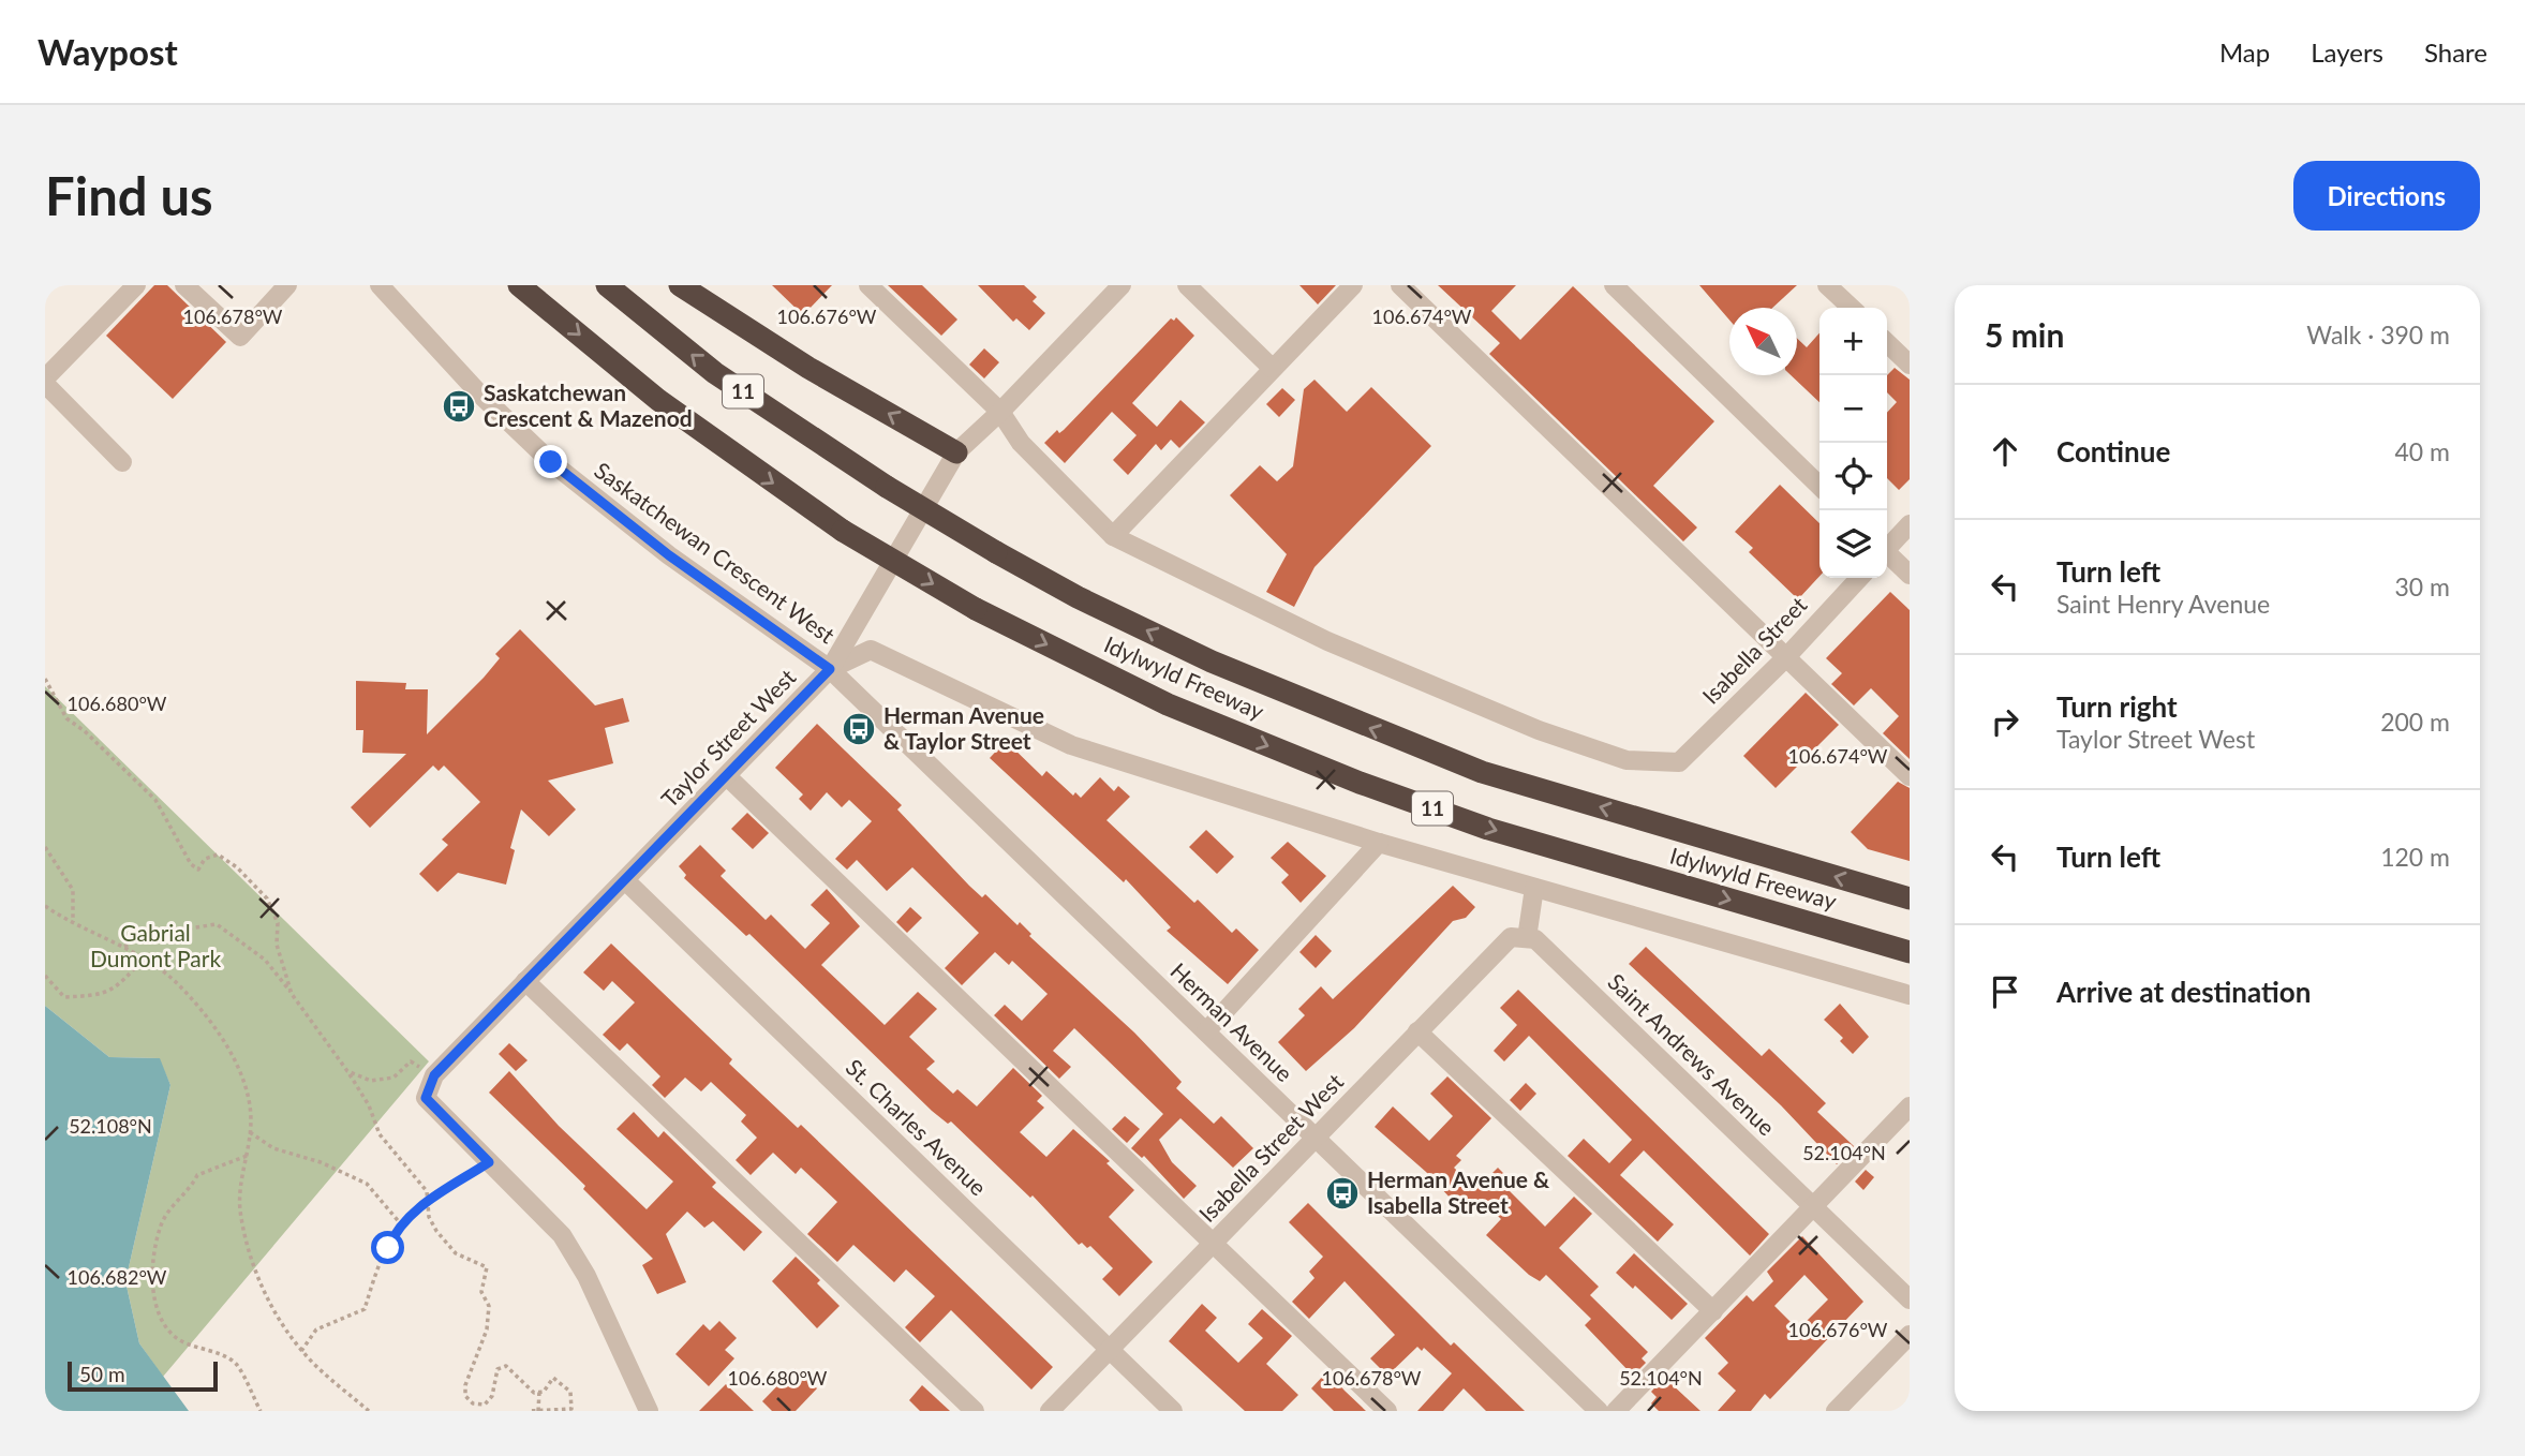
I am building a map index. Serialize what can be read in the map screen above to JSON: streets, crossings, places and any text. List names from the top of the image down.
{
  "streets": {
    "highway": ["11", "Idylwyld Freeway"],
    "street": [
      "Saskatchewan Crescent West",
      "Isabella Street",
      "Taylor Street West",
      "Herman Avenue",
      "Saint Andrews Avenue",
      "St. Charles Avenue",
      "Isabella Street West"
    ]
  },
  "crossings": [
    ["Saskatchewan Crescent West", "Taylor Street West"],
    ["Saskatchewan Crescent West", "Herman Avenue"],
    ["Taylor Street West", "Herman Avenue"],
    ["Taylor Street West", "St. Charles Avenue"],
    ["Herman Avenue", "Isabella Street West"],
    ["Saint Andrews Avenue", "Isabella Street West"],
    ["St. Charles Avenue", "Isabella Street West"]
  ],
  "parks": ["Gabrial Dumont Park"],
  "places": {
    "bus stop": ["Saskatchewan Crescent & Mazenod", "Herman Avenue & Taylor Street", "Herman Avenue & Isabella Street"]
  },
  "scale_bar": "50 m",
  "north": "top left",
  "page": {
    "header": "Waypost",
    "nav": ["Map", "Layers", "Share"],
    "buttons": "Directions",
    "title": "Find us",
    "heading": ["5 min", "Walk · 390 m"],
    "map_buttons": ["+", "−"],
    "list": [
      ["Continue", "40 m"],
      ["Turn left", "Saint Henry Avenue", "30 m"],
      ["Turn right", "Taylor Street West", "200 m"],
      ["Turn left", "120 m"],
      "Arrive at destination"
    ],
    "scale": "50 m"
  },
  "coordinates": [
    "106.678°W",
    "106.676°W",
    "106.674°W",
    "106.680°W",
    "52.108°N",
    "52.104°N",
    "106.682°W"
  ]
}
